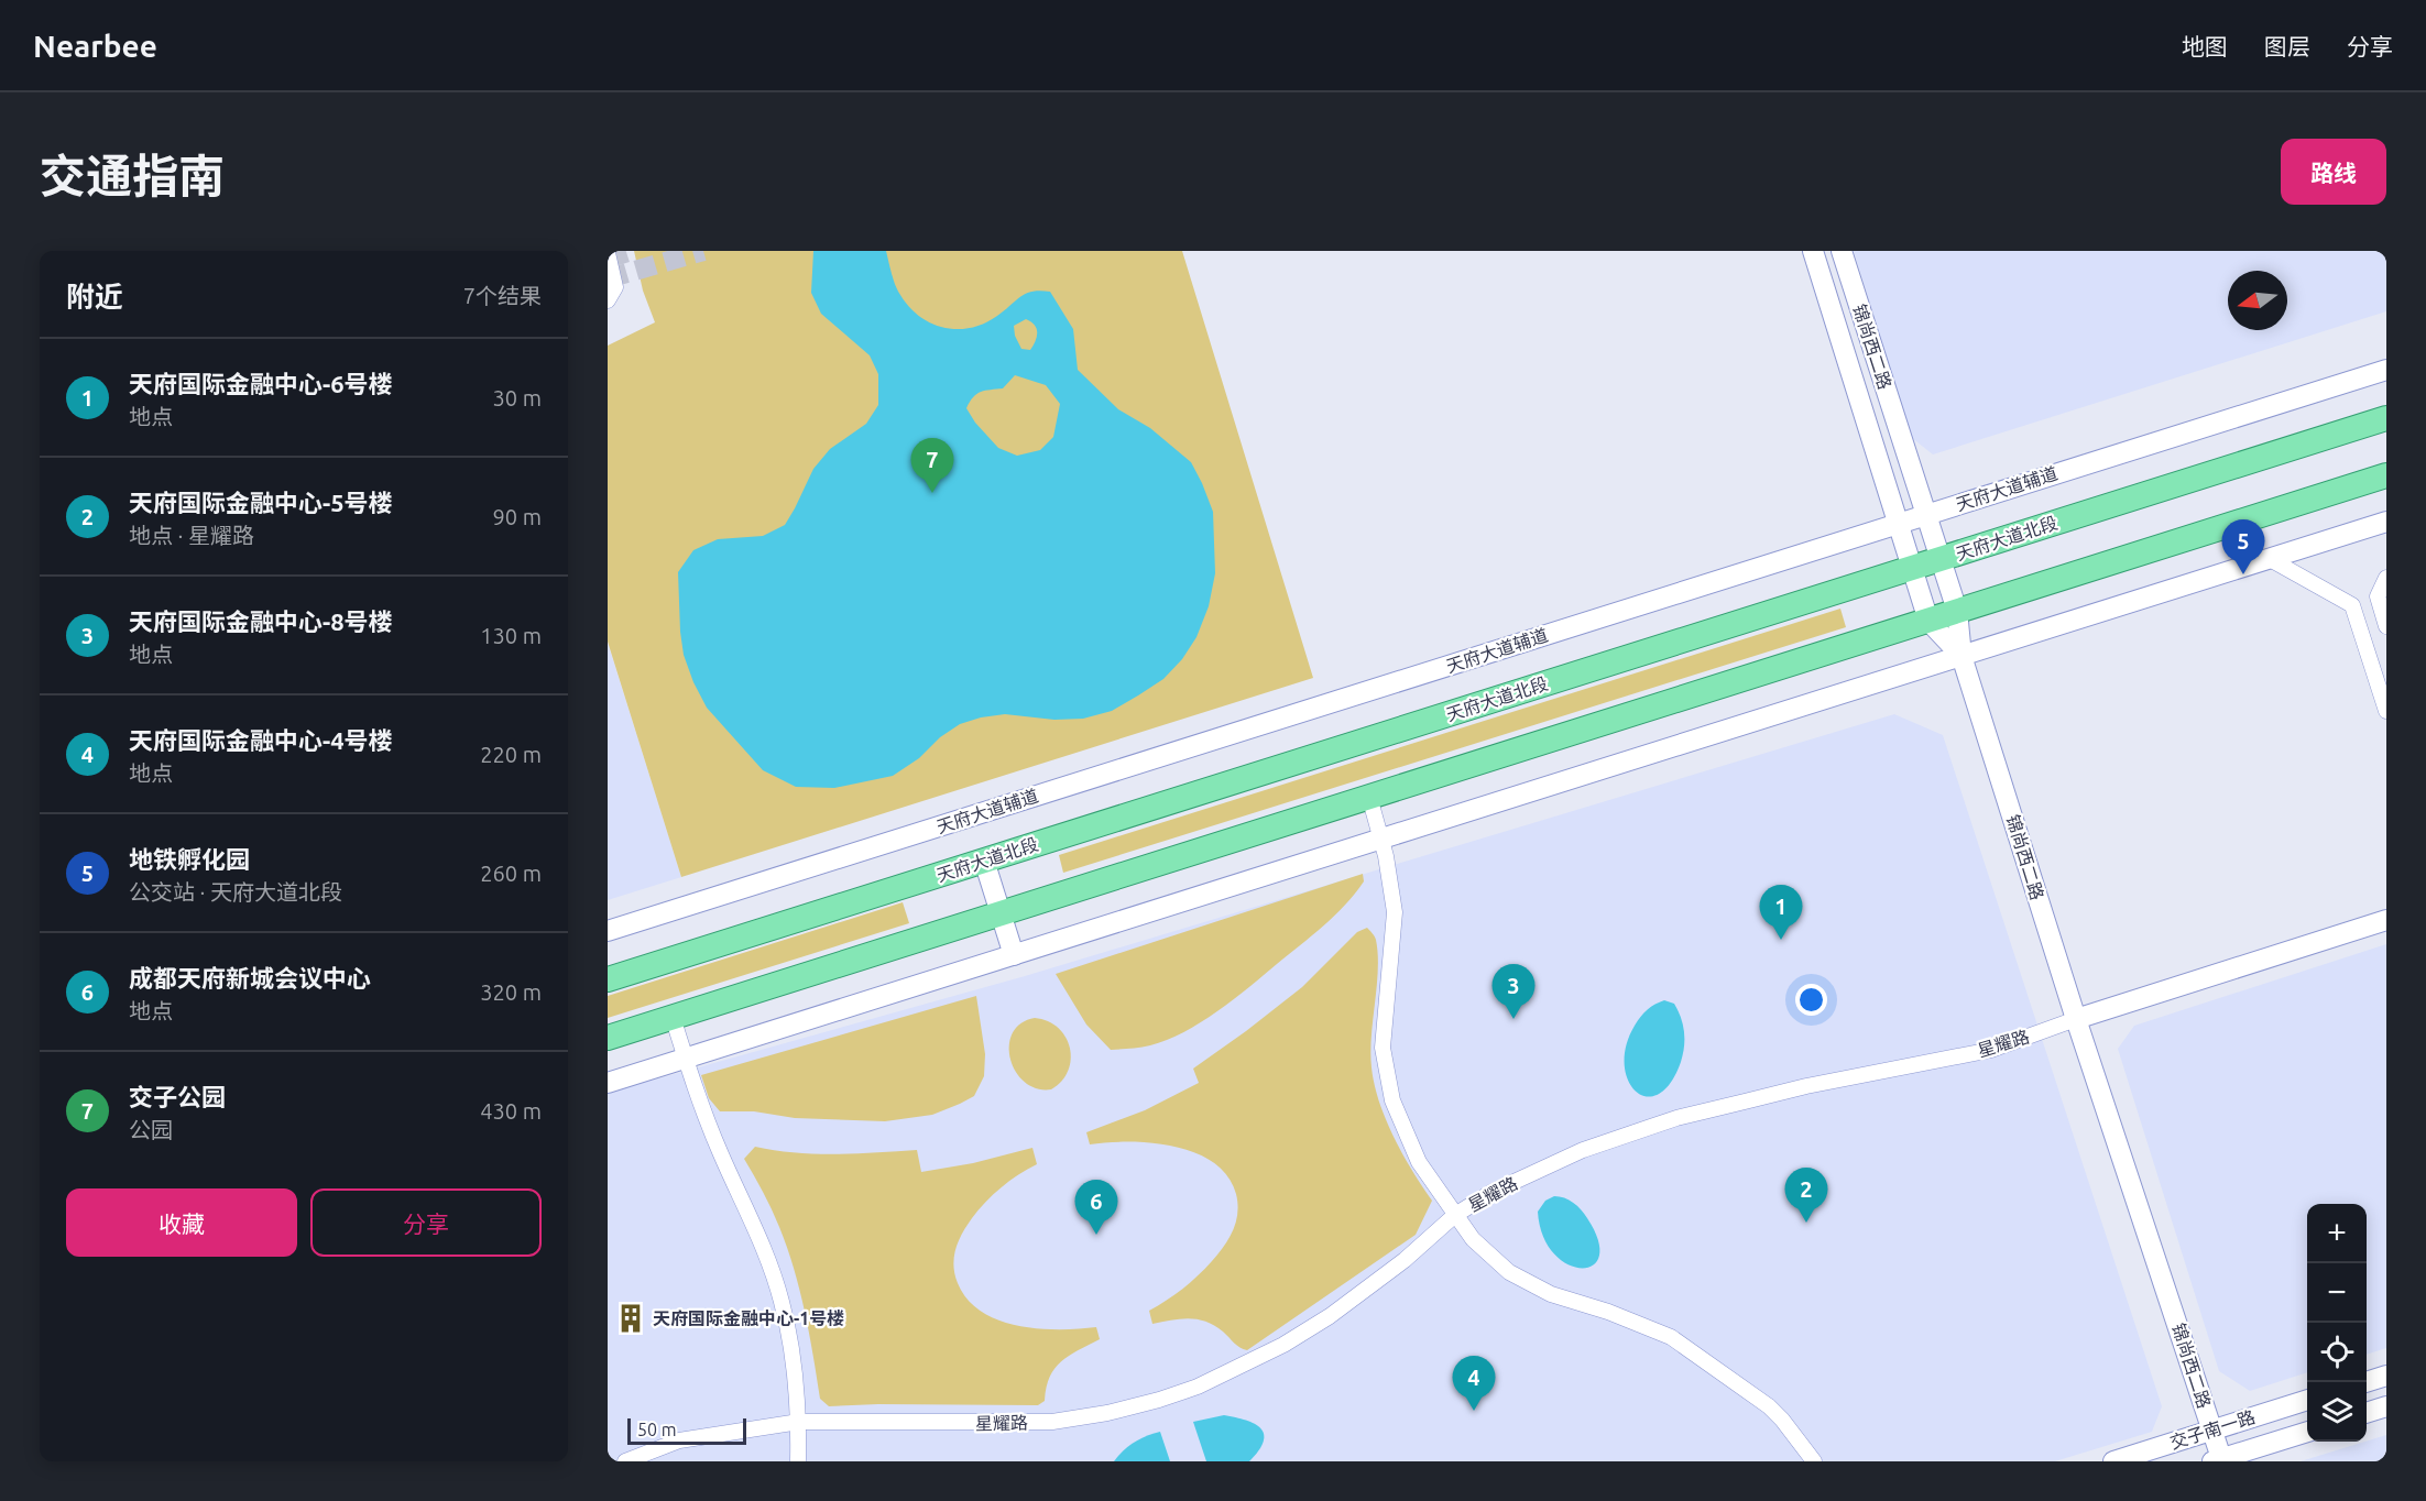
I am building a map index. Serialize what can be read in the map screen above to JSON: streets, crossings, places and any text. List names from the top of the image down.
{
  "streets": {
    "main road": ["天府大道北段"],
    "street": [
      "锦尚西二路",
      "天府大道辅道",
      "星耀路",
      "交子南一路"
    ]
  },
  "crossings": [
    ["锦尚西二路", "天府大道辅道"],
    ["锦尚西二路", "天府大道北段"],
    ["锦尚西二路", "星耀路"],
    ["锦尚西二路", "交子南一路"]
  ],
  "places": {
    "building": ["天府国际金融中心-1号楼"]
  },
  "scale_bar": "50 m",
  "north": "left",
  "page": {
    "header": "Nearbee",
    "nav": ["地图", "图层", "分享"],
    "title": "交通指南",
    "buttons": [
      "路线",
      ["收藏", "分享"]
    ],
    "heading": ["附近", "7个结果"],
    "list": [
      {
        "mark": "1",
        "name": "天府国际金融中心-6号楼",
        "note": "地点",
        "value": "30 m"
      },
      {
        "mark": "2",
        "name": "天府国际金融中心-5号楼",
        "note": "地点 · 星耀路",
        "value": "90 m"
      },
      {
        "mark": "3",
        "name": "天府国际金融中心-8号楼",
        "note": "地点",
        "value": "130 m"
      },
      {
        "mark": "4",
        "name": "天府国际金融中心-4号楼",
        "note": "地点",
        "value": "220 m"
      },
      {
        "mark": "5",
        "name": "地铁孵化园",
        "note": "公交站 · 天府大道北段",
        "value": "260 m"
      },
      {
        "mark": "6",
        "name": "成都天府新城会议中心",
        "note": "地点",
        "value": "320 m"
      },
      {
        "mark": "7",
        "name": "交子公园",
        "note": "公园",
        "value": "430 m"
      }
    ],
    "pins": [
      "7",
      "5",
      "1",
      "3",
      "2",
      "6",
      "4"
    ],
    "map_buttons": ["+", "−"],
    "scale": "50 m"
  }
}
